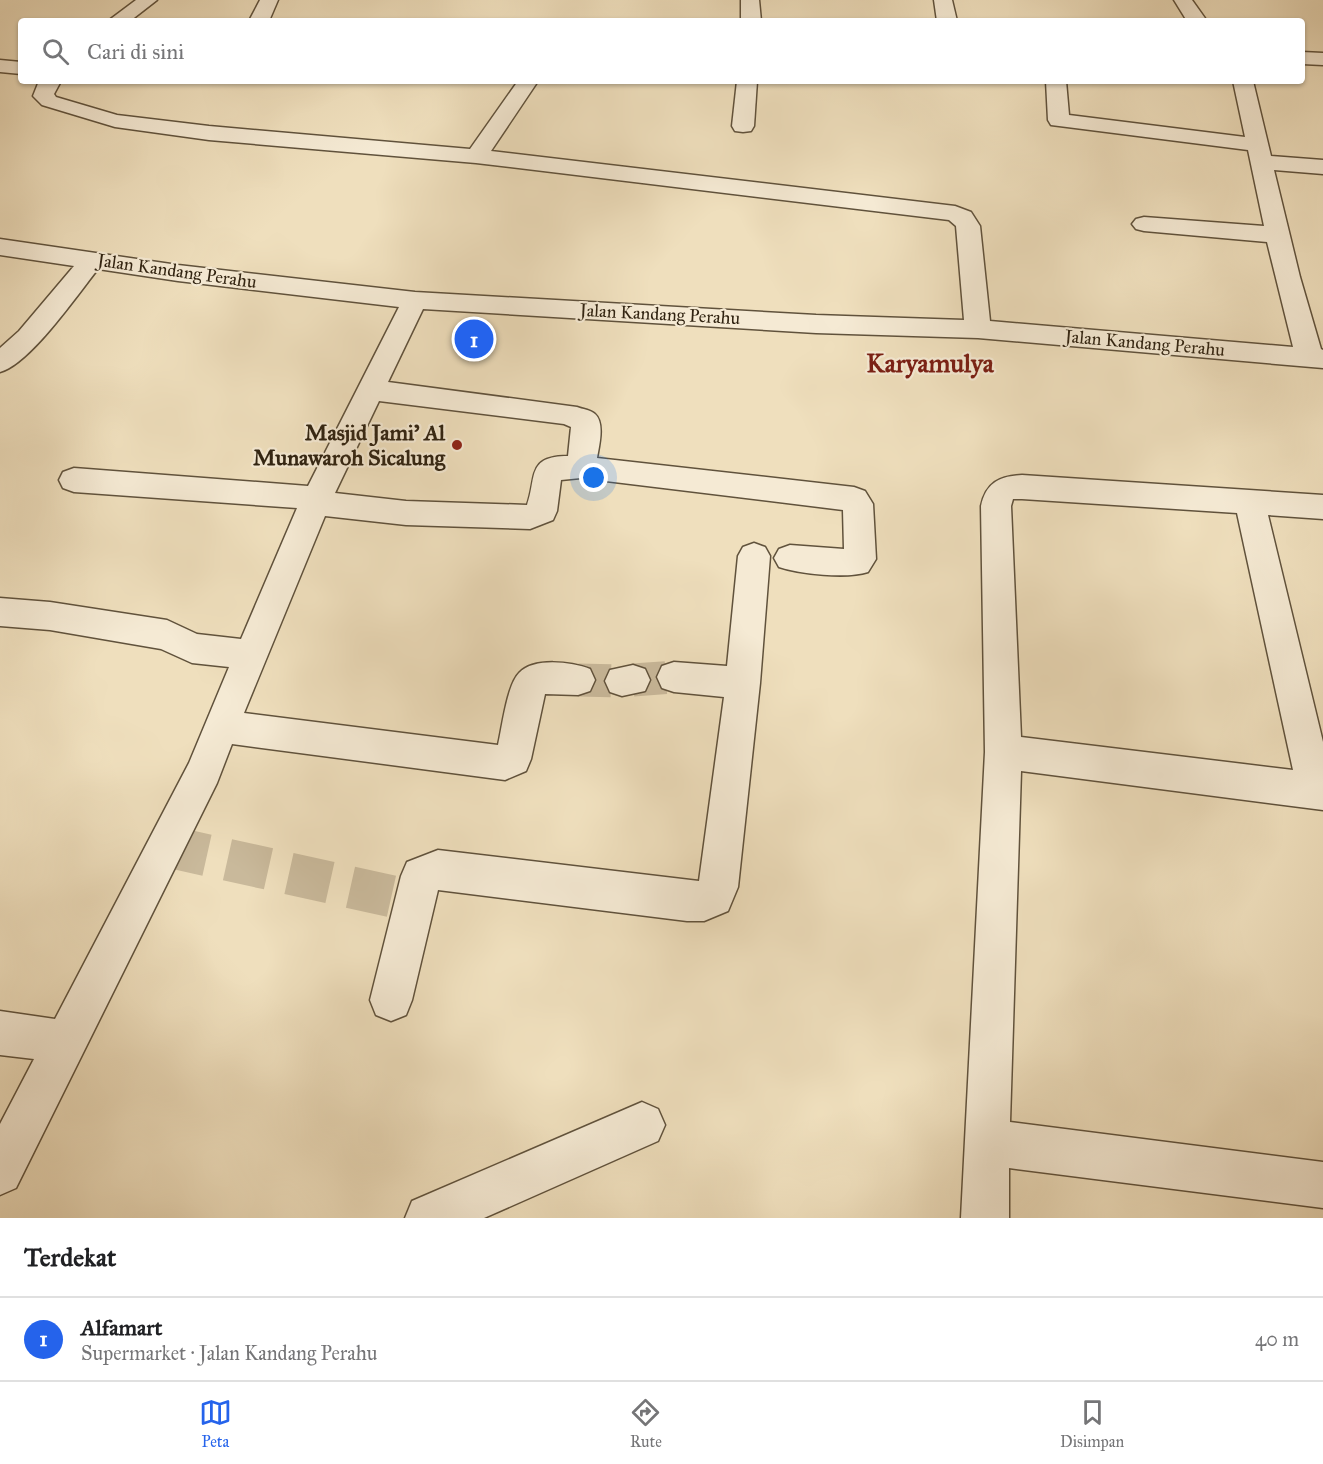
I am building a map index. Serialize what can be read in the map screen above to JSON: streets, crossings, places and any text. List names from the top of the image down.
{
  "streets": {
    "street": ["Jalan Kandang Perahu"]
  },
  "districts": ["Karyamulya"],
  "places": ["Masjid Jami' Al Munawaroh Sicalung"],
  "page": {
    "search": "Cari di sini",
    "pins": "1",
    "heading": "Terdekat",
    "list": [
      {
        "mark": "1",
        "name": "Alfamart",
        "note": "Supermarket · Jalan Kandang Perahu",
        "value": "40 m"
      }
    ],
    "nav": ["Peta", "Rute", "Disimpan"]
  }
}
